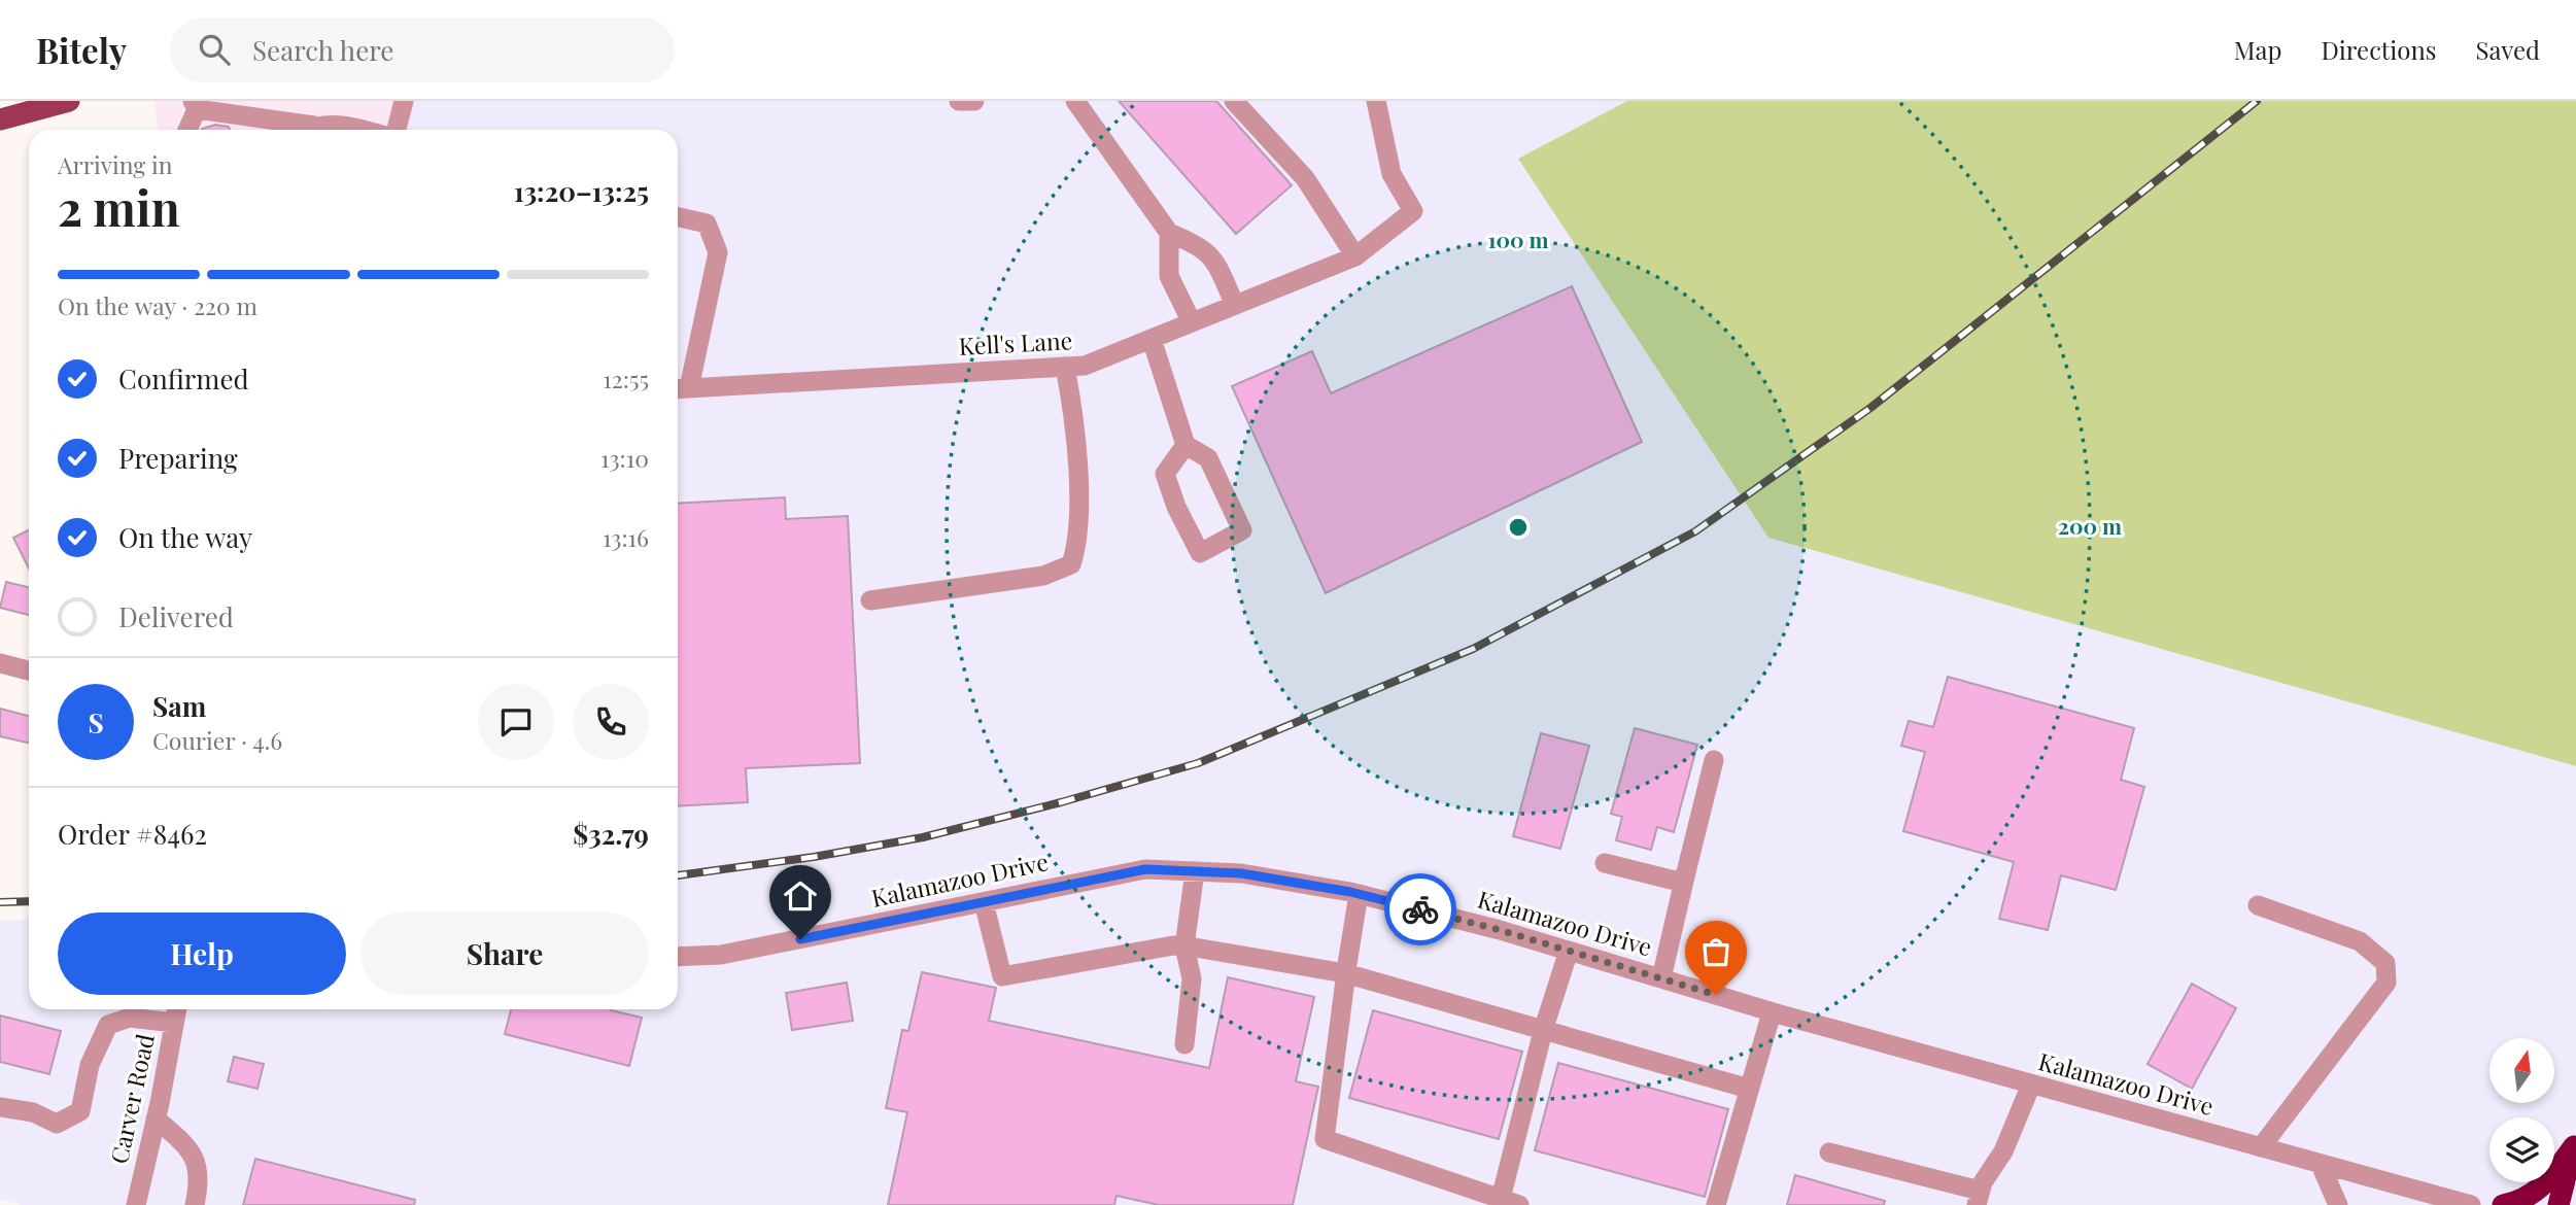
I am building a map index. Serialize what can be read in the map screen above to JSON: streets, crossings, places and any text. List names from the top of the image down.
{
  "streets": {
    "street": ["Kell's Lane", "Kalamazoo Drive", "Carver Road"]
  },
  "north": "top",
  "page": {
    "header": "Bitely",
    "search": "Search here",
    "nav": ["Map", "Directions", "Saved"],
    "heading": ["2 min", "Arriving in", "13:20–13:25"],
    "panel": [
      "Sam",
      "Courier · 4.6",
      "Order #8462",
      "$32.79"
    ],
    "bar": "On the way · 220 m",
    "list": [
      ["Confirmed", "12:55"],
      ["Preparing", "13:10"],
      ["On the way", "13:16"],
      "Delivered"
    ],
    "round": "S",
    "buttons": ["Help", "Share"]
  },
  "rings": ["100 m", "200 m"]
}
